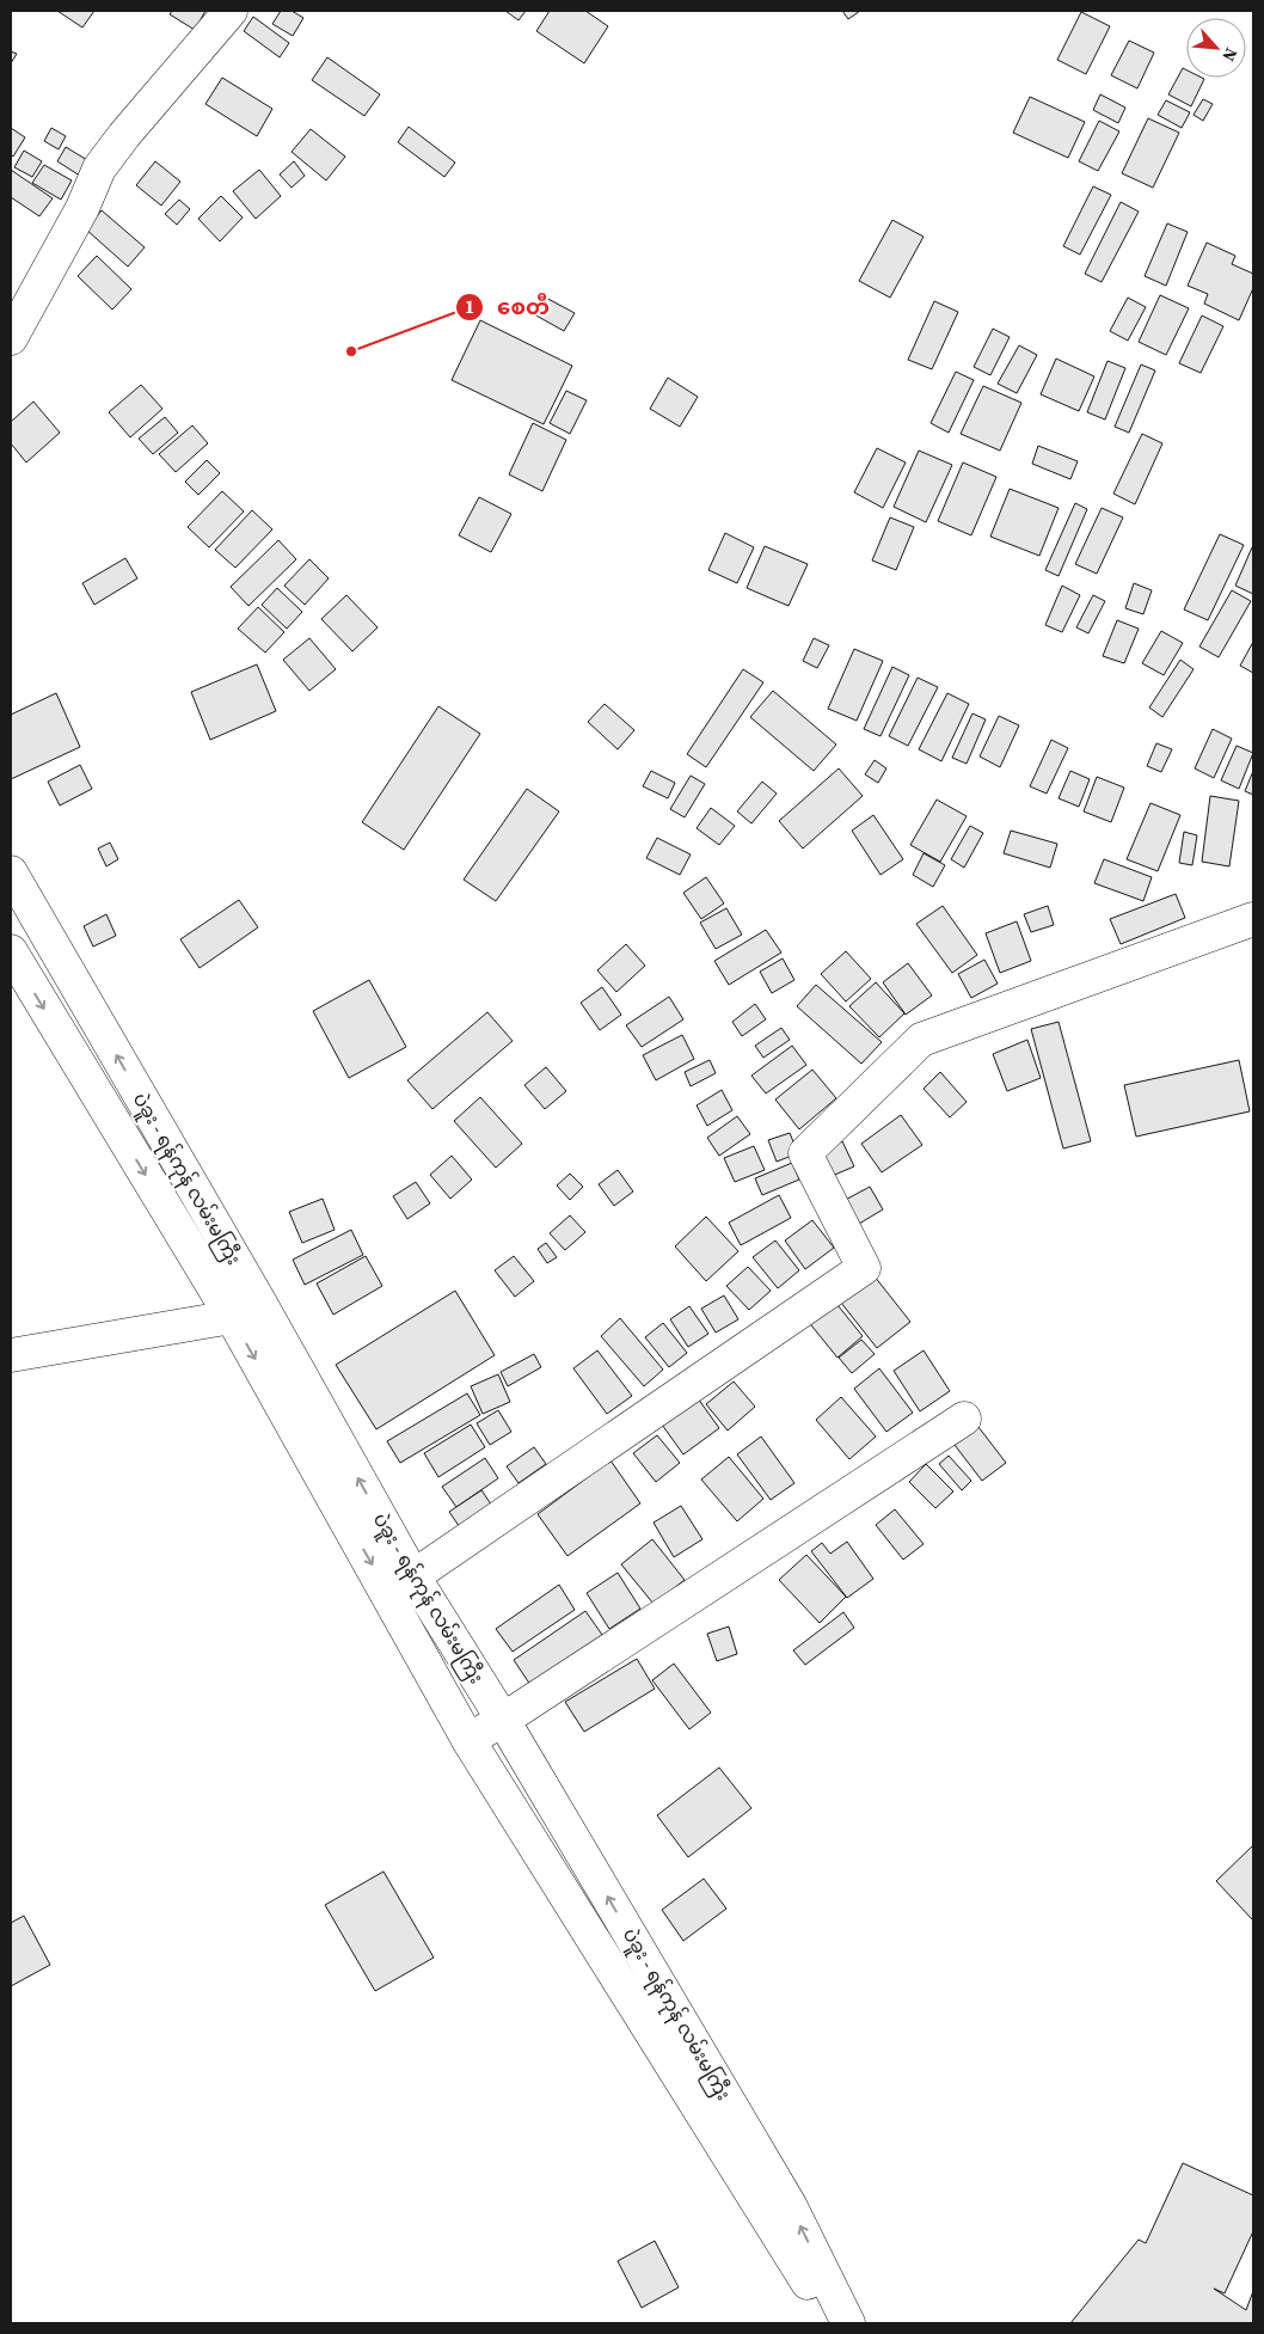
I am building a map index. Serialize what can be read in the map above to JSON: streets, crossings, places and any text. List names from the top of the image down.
{
  "streets": {
    "main road": ["ပဲခူး - ရန်ကုန် လမ်းမကြီး"]
  },
  "places": ["စေတီ"],
  "north": "bottom right"
}
